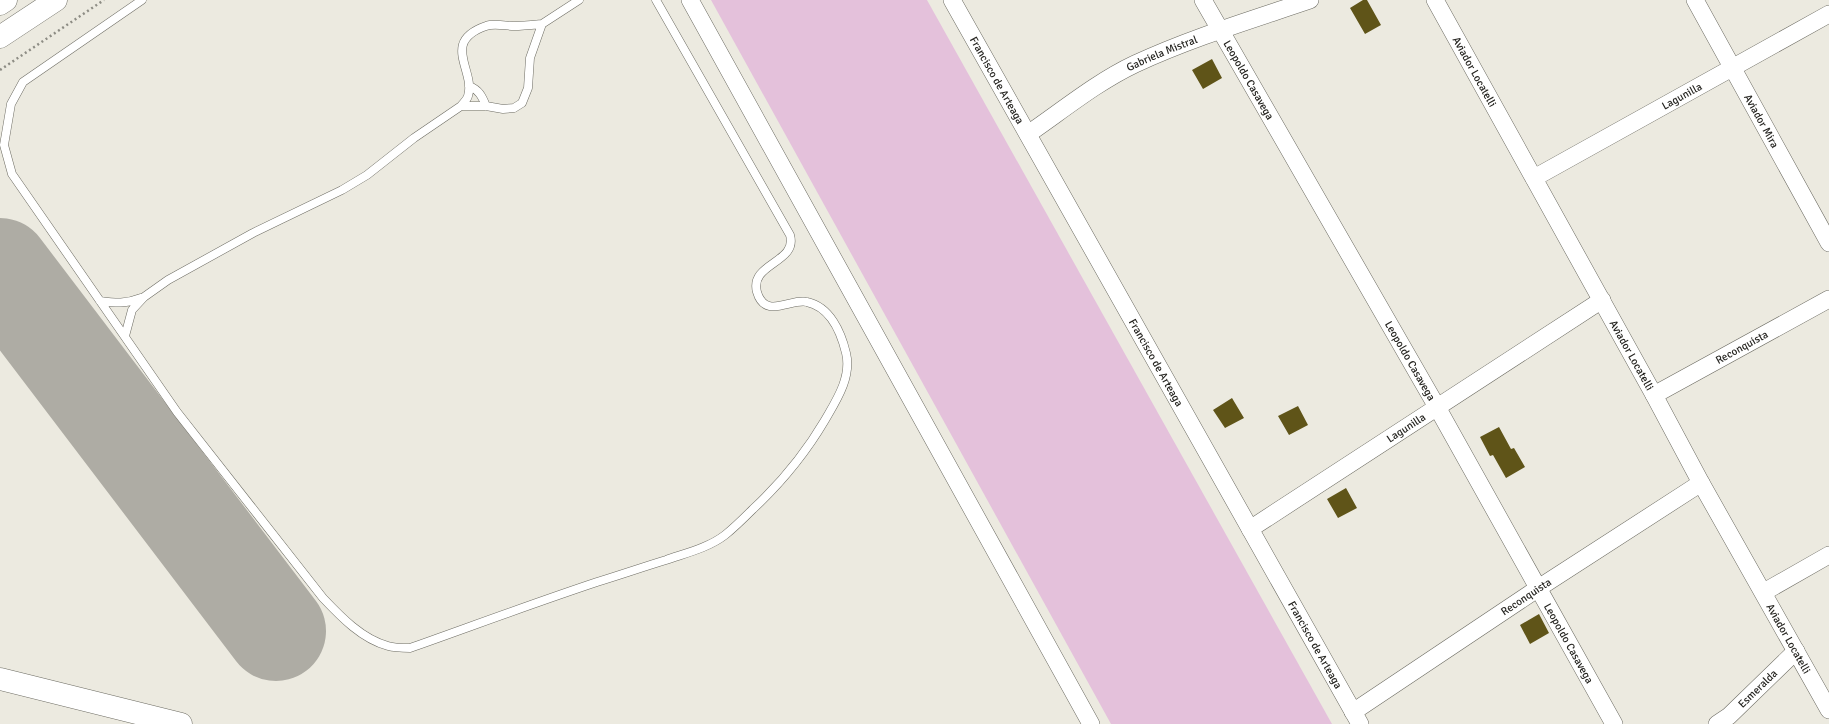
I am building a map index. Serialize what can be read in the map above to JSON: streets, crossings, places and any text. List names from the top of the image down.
{
  "streets": {
    "street": [
      "Gabriela Mistral",
      "Aviador Locatelli",
      "Francisco de Arteaga",
      "Leopoldo Casavega",
      "Lagunilla",
      "Aviador Mira",
      "Reconquista",
      "Esmeralda"
    ]
  },
  "crossings": [
    ["Gabriela Mistral", "Francisco de Arteaga"],
    ["Gabriela Mistral", "Leopoldo Casavega"],
    ["Aviador Locatelli", "Lagunilla"],
    ["Aviador Locatelli", "Reconquista"],
    ["Aviador Locatelli", "Esmeralda"],
    ["Francisco de Arteaga", "Lagunilla"],
    ["Francisco de Arteaga", "Reconquista"],
    ["Leopoldo Casavega", "Lagunilla"],
    ["Leopoldo Casavega", "Reconquista"],
    ["Lagunilla", "Aviador Mira"]
  ]
}
